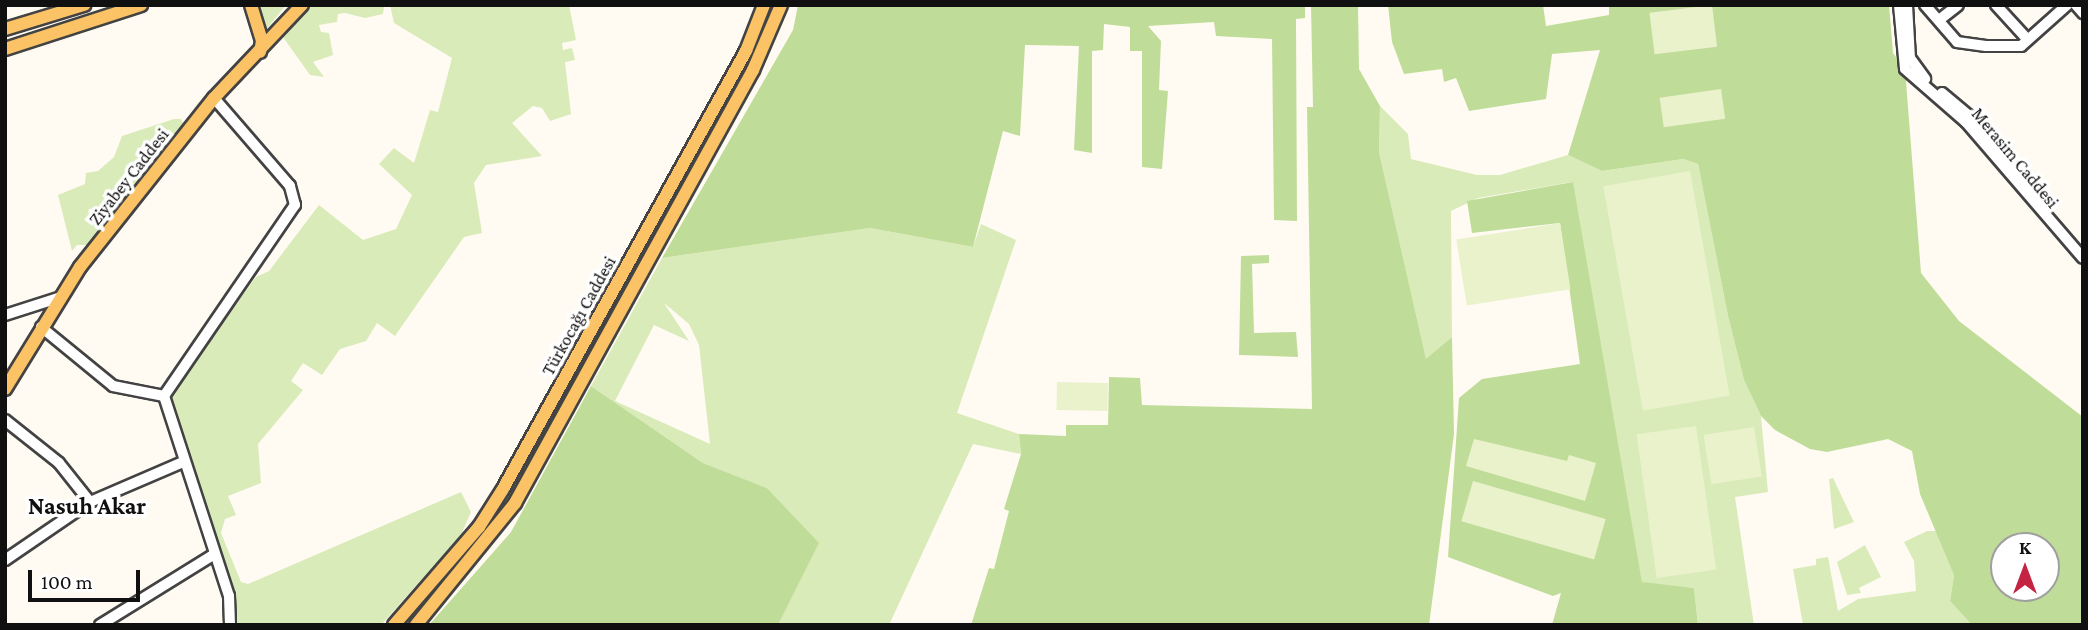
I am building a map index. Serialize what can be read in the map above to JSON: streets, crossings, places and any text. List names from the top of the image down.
{
  "streets": {
    "main road": ["Ziyabey Caddesi", "Türkocağı Caddesi"],
    "street": ["Merasim Caddesi"]
  },
  "districts": ["Nasuh Akar"],
  "scale_bar": "100 m",
  "north": "top"
}
